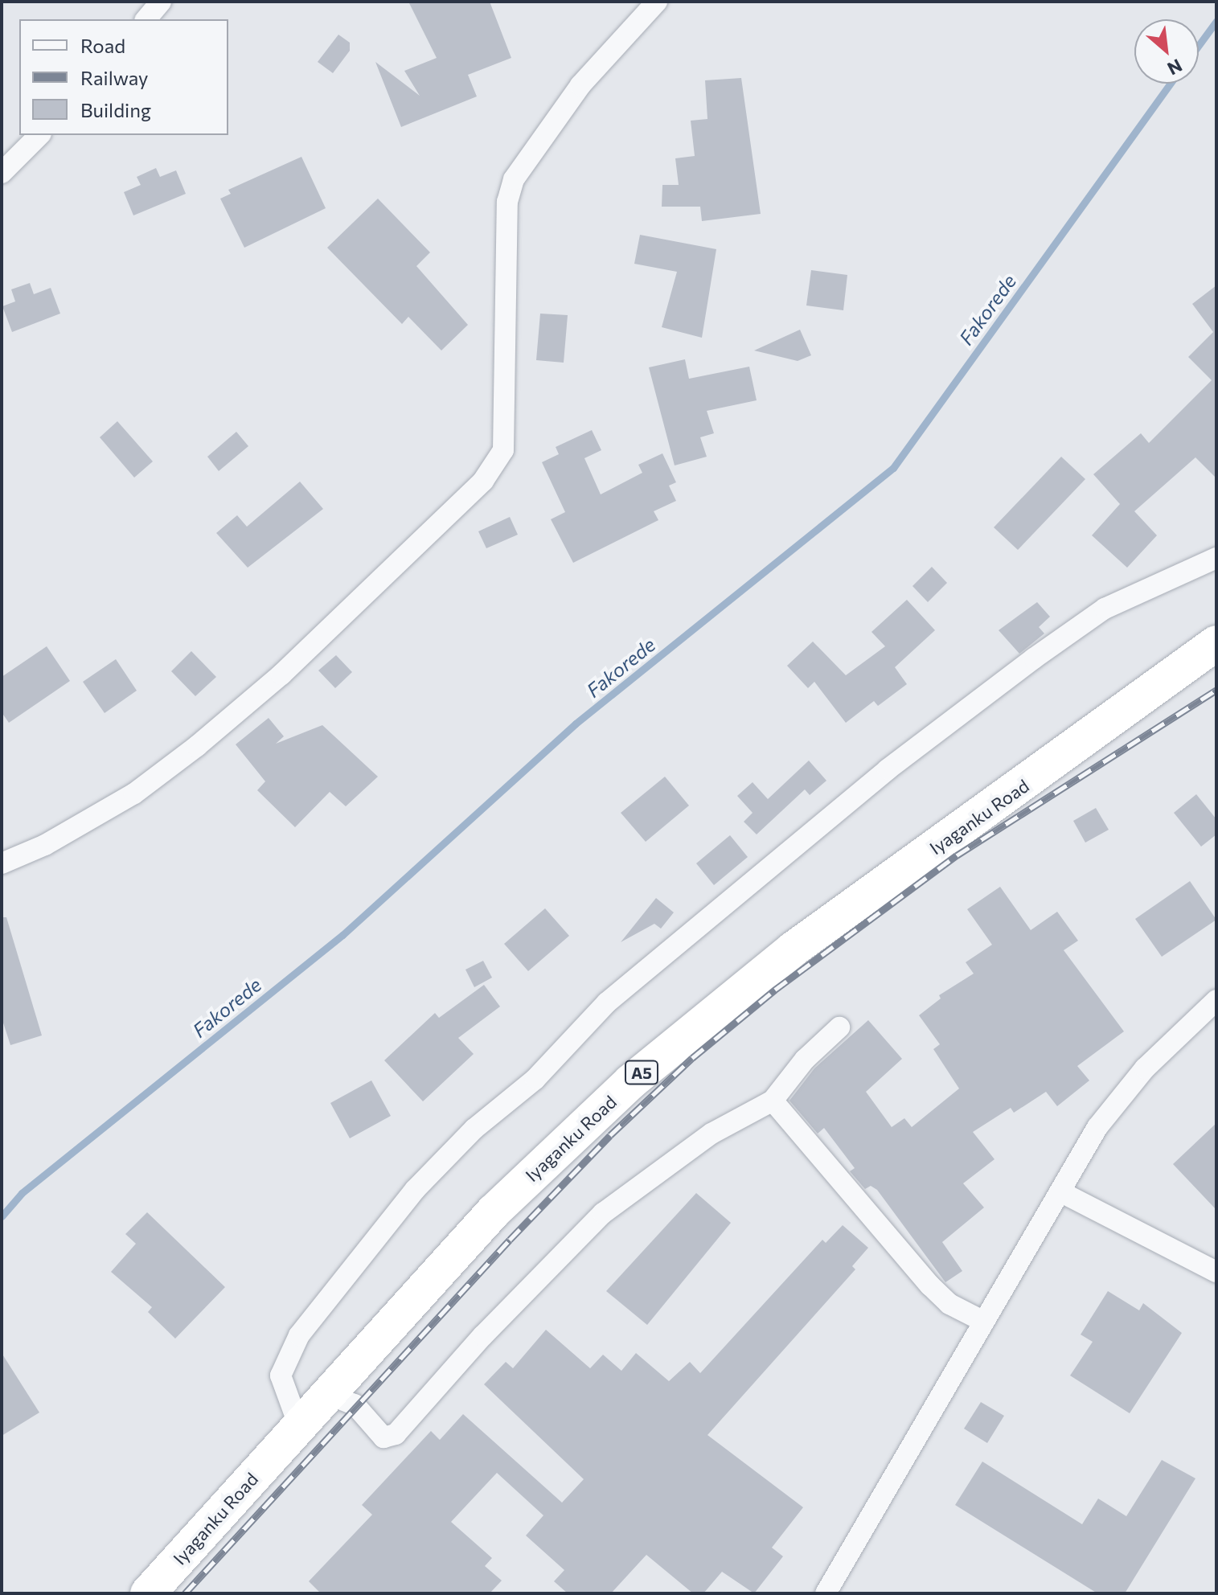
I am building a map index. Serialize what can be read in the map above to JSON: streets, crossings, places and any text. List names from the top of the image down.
{
  "streets": {
    "highway": ["Iyaganku Road", "A5"]
  },
  "water": ["Fakorede"],
  "legend": ["Road", "Railway", "Building"],
  "north": "bottom right"
}
